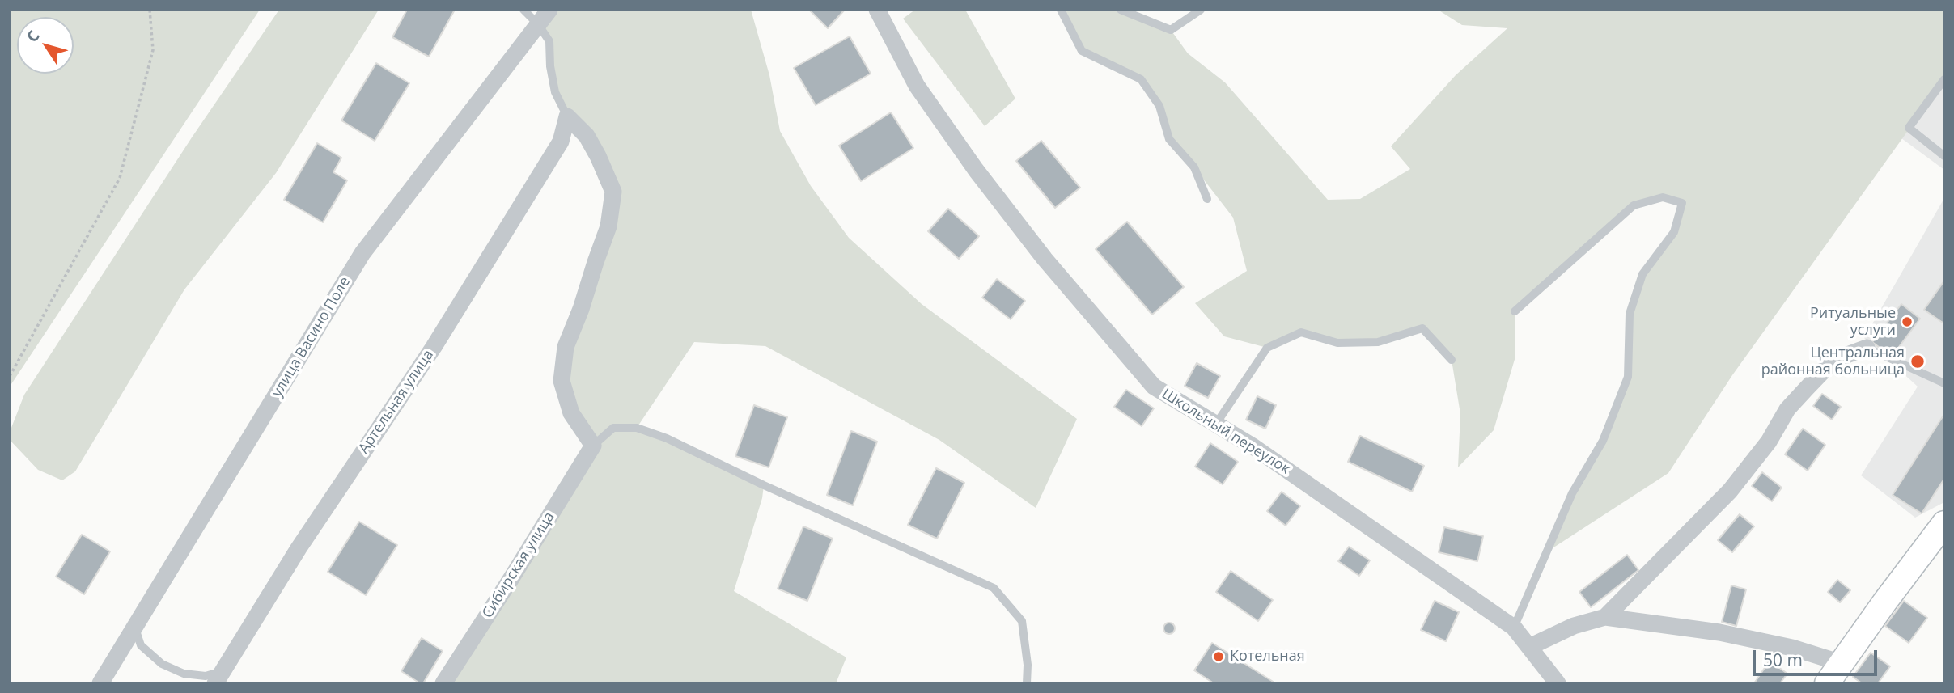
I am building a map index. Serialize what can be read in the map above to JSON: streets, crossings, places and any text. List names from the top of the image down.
{
  "streets": {
    "street": [
      "улица Васино Поле",
      "Артельная улица",
      "Школьный переулок",
      "Сибирская улица"
    ]
  },
  "places": ["Ритуальные услуги", "Центральная районная больница", "Котельная"],
  "scale_bar": "50 m",
  "north": "top left"
}
